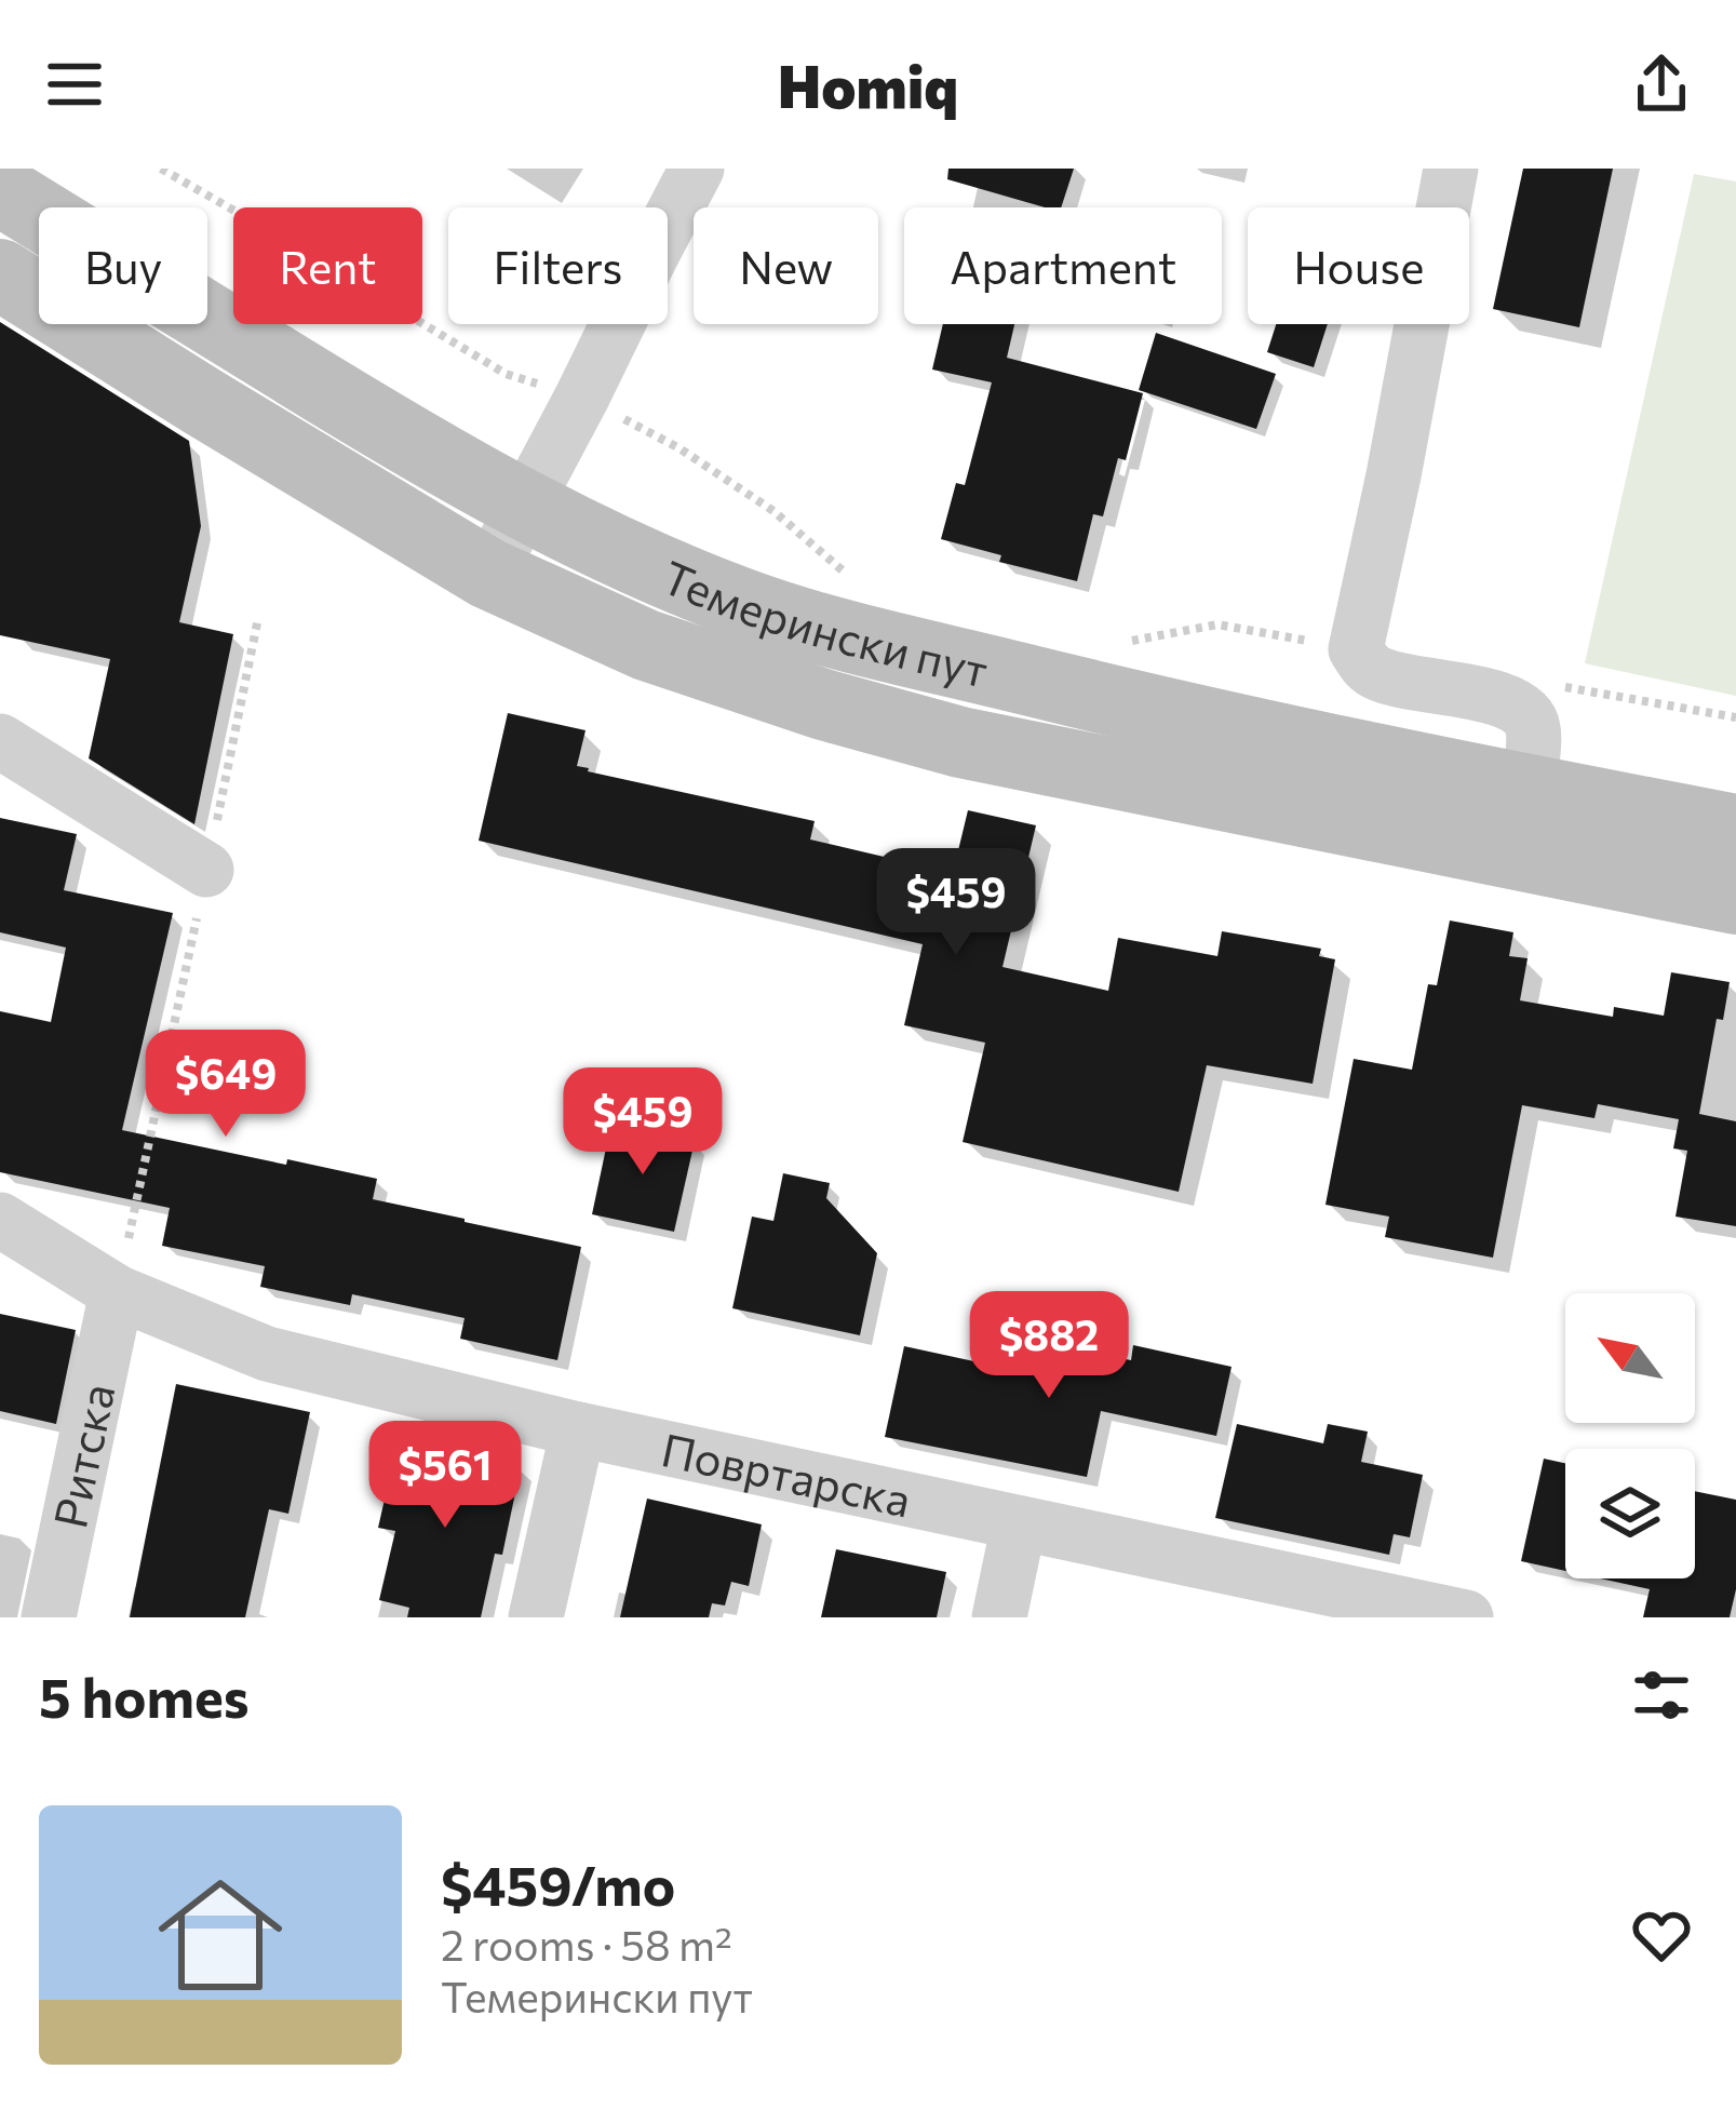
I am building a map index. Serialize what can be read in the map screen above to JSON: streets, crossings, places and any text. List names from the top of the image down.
{
  "streets": {
    "main road": ["Темерински пут"],
    "street": ["Ритска", "Повртарска"]
  },
  "crossings": [
    ["Ритска", "Повртарска"]
  ],
  "north": "top left",
  "page": {
    "header": "Homiq",
    "chip": [
      "Buy",
      "Rent",
      "Filters",
      "New",
      "Apartment",
      "House"
    ],
    "price": [
      "$459",
      "$649",
      "$459",
      "$882",
      "$561"
    ],
    "heading": "5 homes",
    "list": [
      {
        "name": "$459/mo",
        "note": "2 rooms · 58 m² · Темерински пут"
      }
    ]
  }
}
